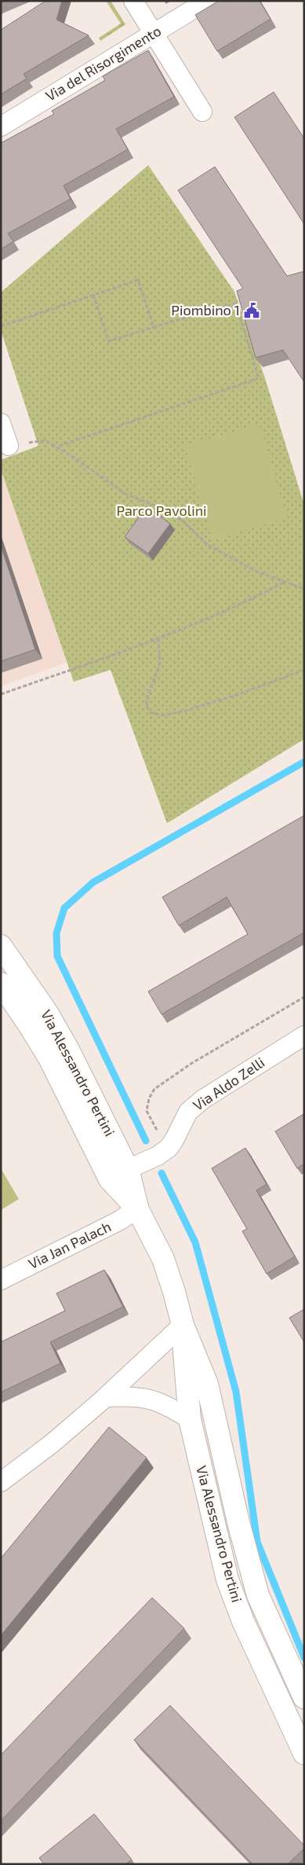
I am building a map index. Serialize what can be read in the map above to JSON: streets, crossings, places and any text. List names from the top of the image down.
{
  "streets": {
    "street": [
      "Via del Risorgimento",
      "Via Alessandro Pertini",
      "Via Aldo Zelli",
      "Via Jan Palach"
    ]
  },
  "crossings": [
    ["Via Alessandro Pertini", "Via Aldo Zelli"],
    ["Via Alessandro Pertini", "Via Jan Palach"]
  ],
  "parks": ["Parco Pavolini"],
  "places": {
    "public building": ["Piombino 1"]
  }
}
